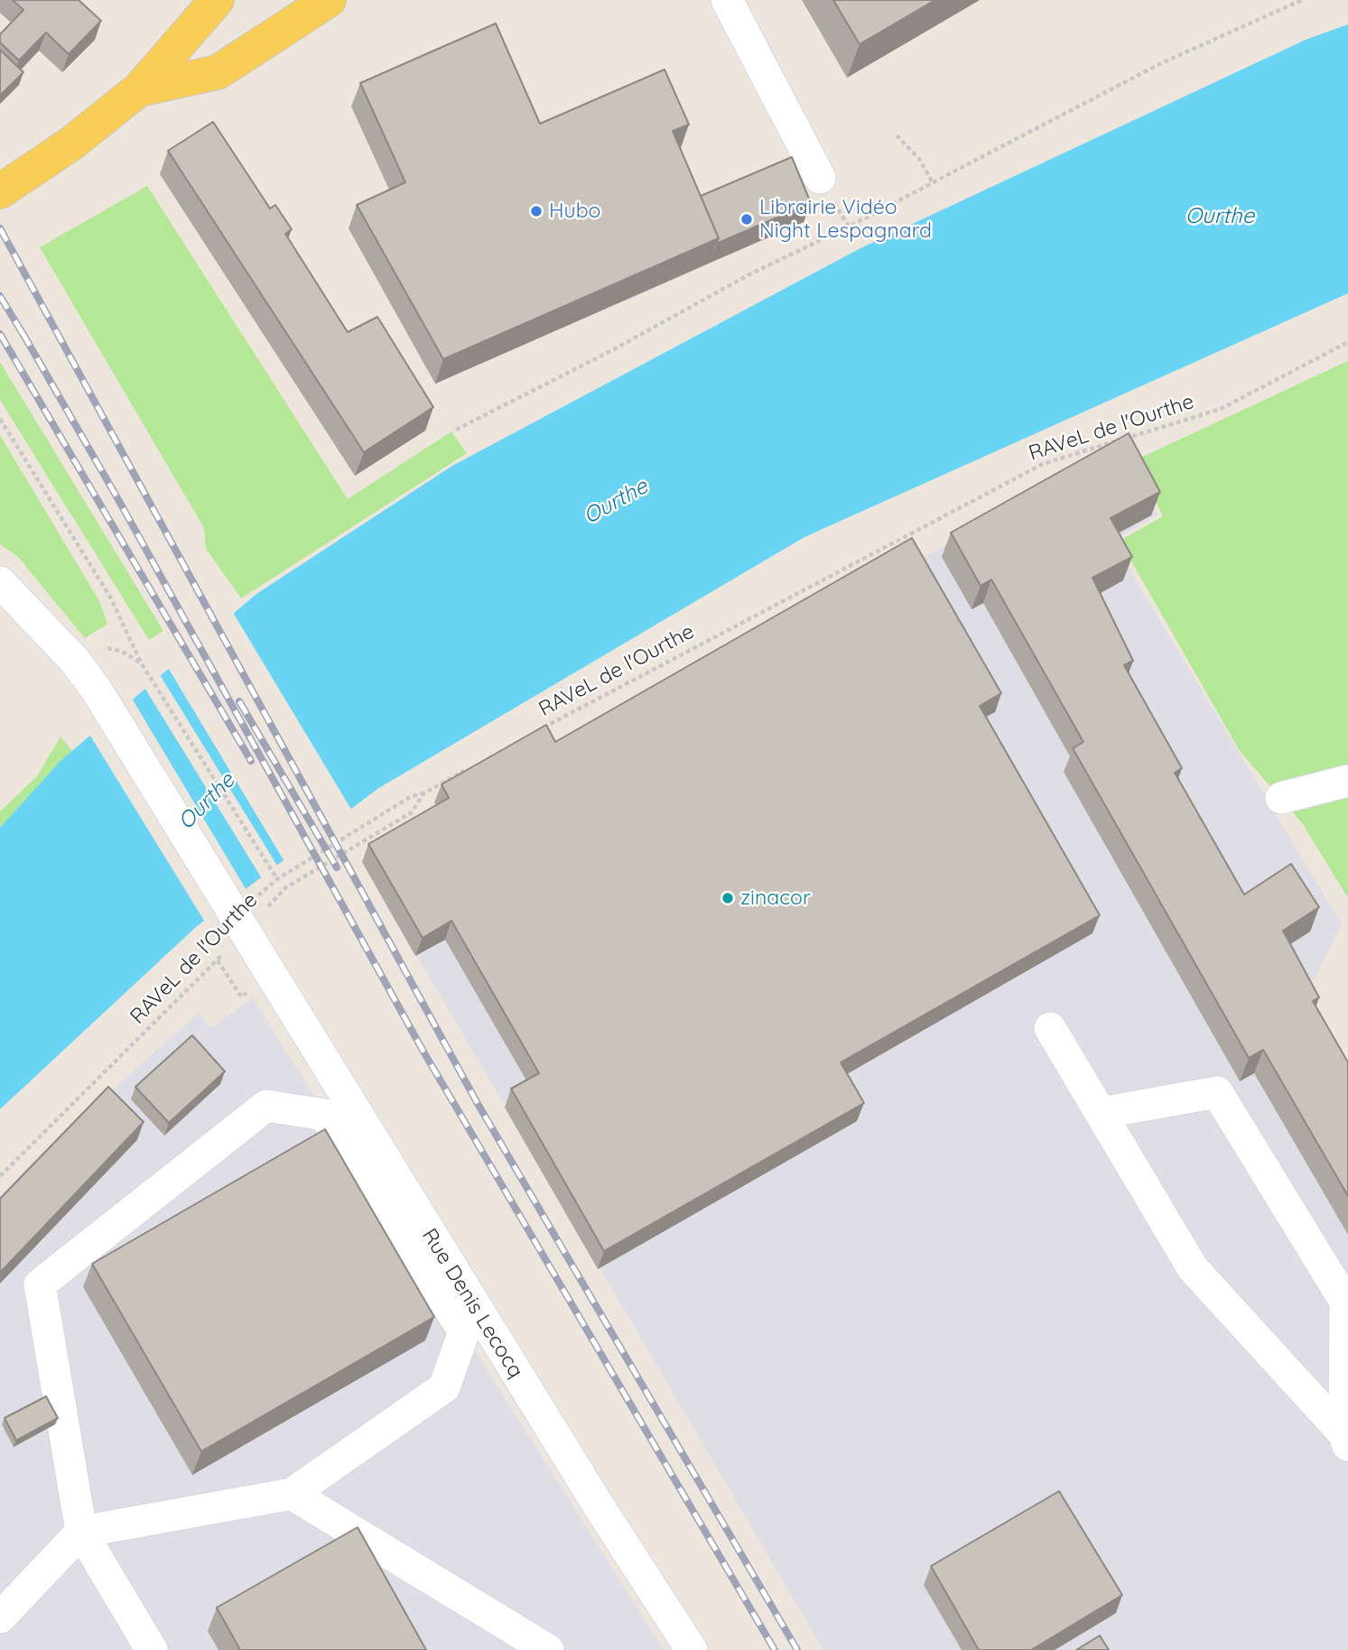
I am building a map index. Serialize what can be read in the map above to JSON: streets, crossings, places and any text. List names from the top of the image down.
{
  "streets": {
    "street": ["Rue Denis Lecocq"],
    "path": ["RAVeL de l'Ourthe"]
  },
  "water": ["Ourthe"],
  "places": ["Hubo", "Librairie Vidéo Night Lespagnard", "zinacor"]
}
